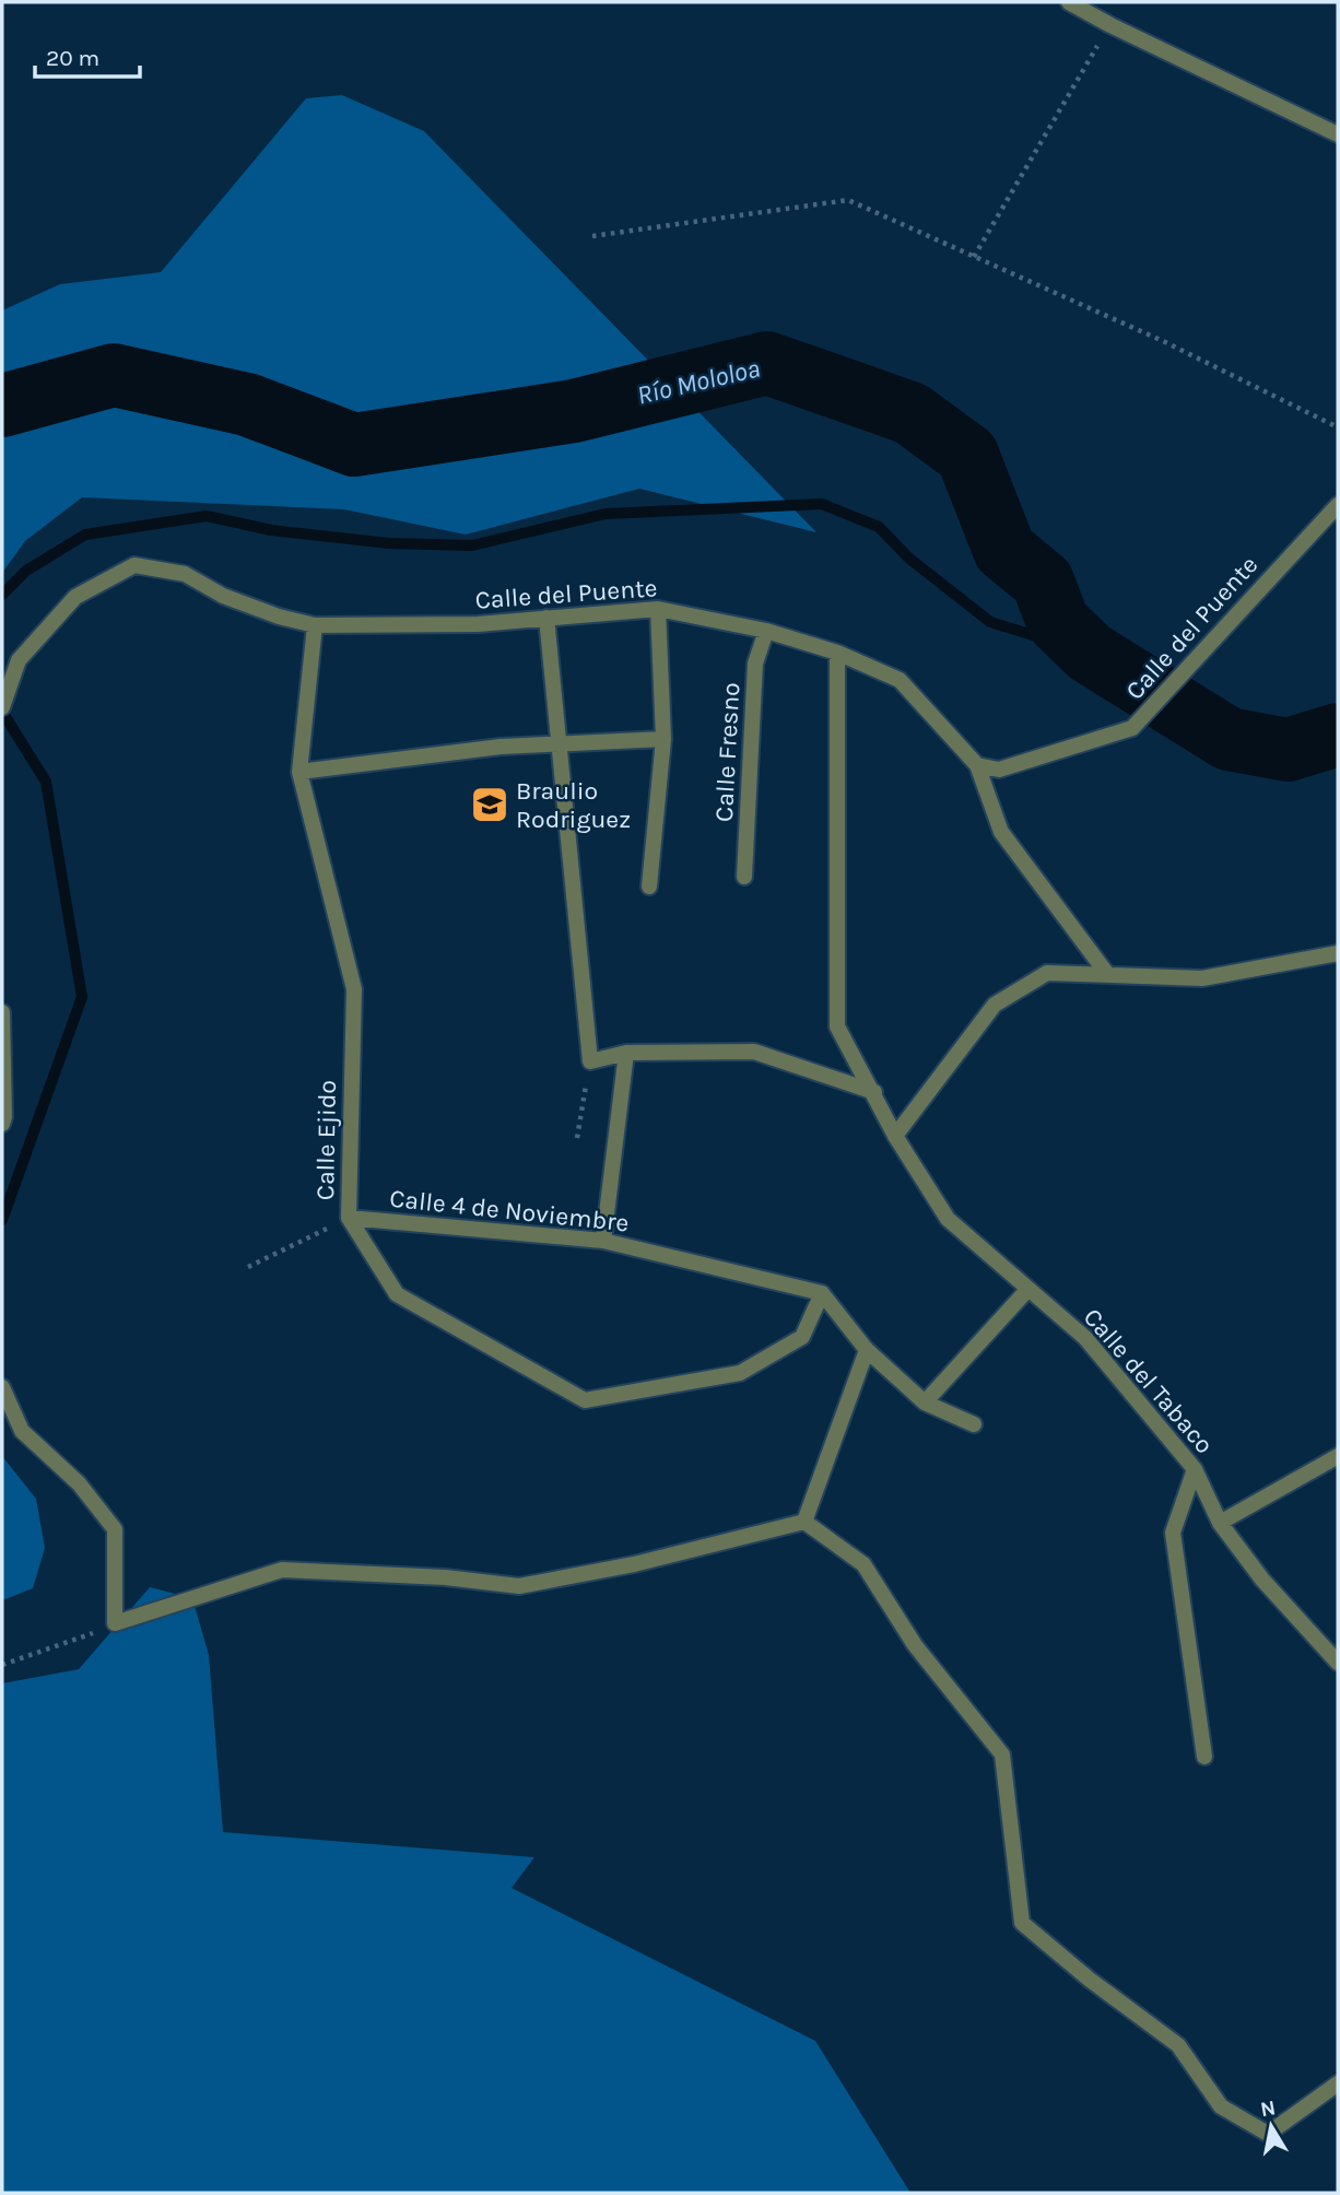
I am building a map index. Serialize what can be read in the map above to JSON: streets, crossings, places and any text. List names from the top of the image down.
{
  "streets": {
    "street": [
      "Calle del Puente",
      "Calle Fresno",
      "Calle Ejido",
      "Calle 4 de Noviembre",
      "Calle del Tabaco"
    ]
  },
  "crossings": [
    ["Calle del Puente", "Calle Fresno"],
    ["Calle del Puente", "Calle Ejido"],
    ["Calle del Puente", "Calle del Tabaco"],
    ["Calle Ejido", "Calle 4 de Noviembre"]
  ],
  "water": ["Río Mololoa"],
  "places": {
    "school or university": ["Braulio Rodriguez"]
  },
  "scale_bar": "20 m",
  "north": "top"
}
